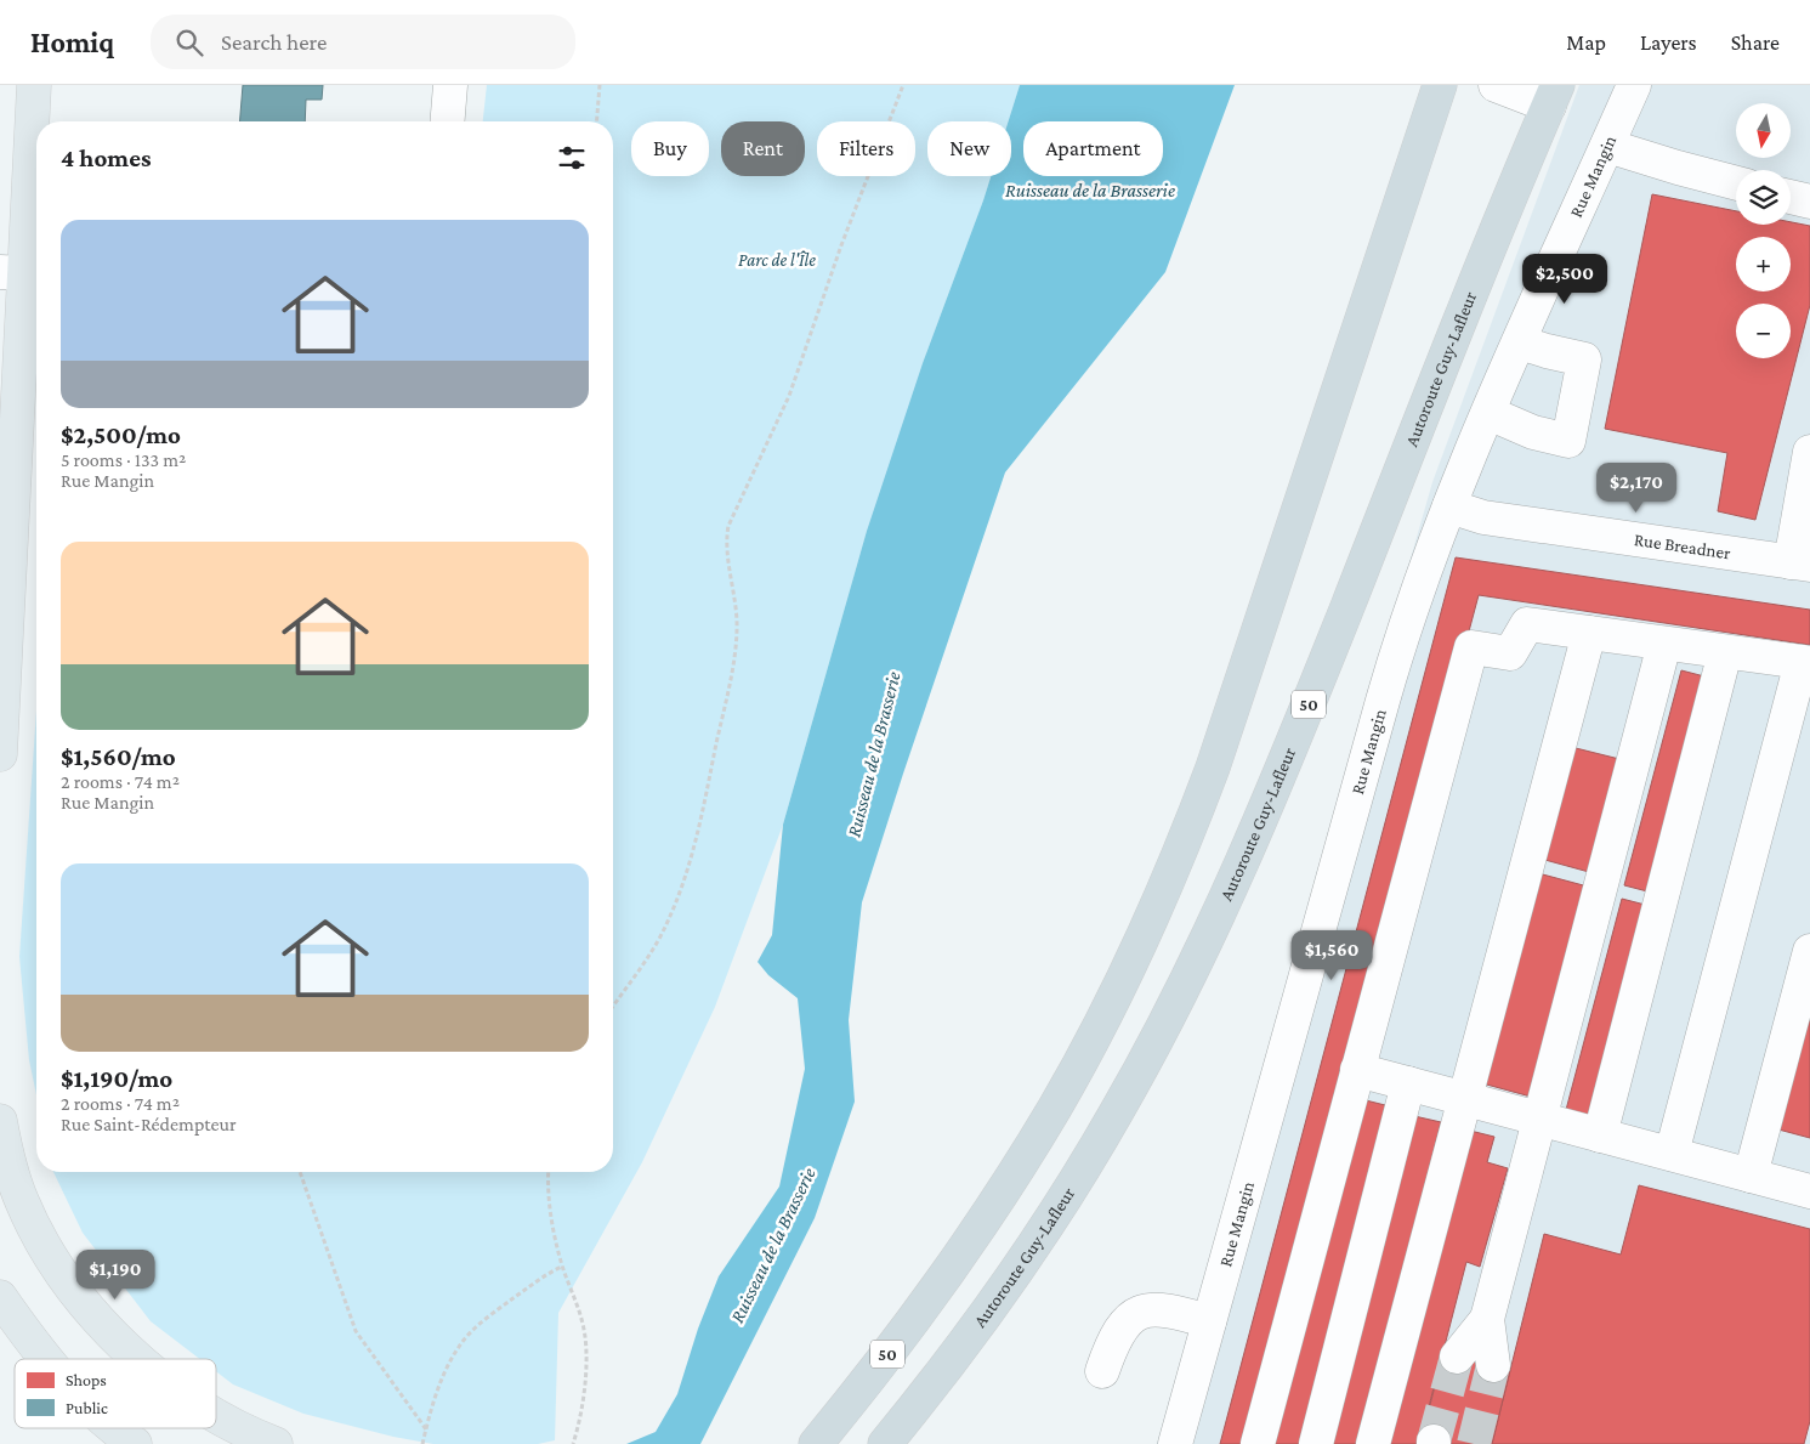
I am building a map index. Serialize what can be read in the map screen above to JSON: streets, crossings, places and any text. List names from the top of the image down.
{
  "streets": {
    "highway": ["Autoroute Guy-Lafleur", "50"],
    "street": ["Rue Mangin", "Rue Breadner"]
  },
  "crossings": [
    ["Rue Mangin", "Rue Breadner"]
  ],
  "water": ["Ruisseau de la Brasserie"],
  "parks": ["Parc de l'Île"],
  "legend": ["Shops", "Public"],
  "north": "bottom",
  "page": {
    "header": "Homiq",
    "search": "Search here",
    "nav": ["Map", "Layers", "Share"],
    "map_buttons": ["+", "−"],
    "chip": [
      "Buy",
      "Rent",
      "Filters",
      "New",
      "Apartment"
    ],
    "heading": "4 homes",
    "list": [
      {
        "name": "$2,500/mo",
        "note": "5 rooms · 133 m² · Rue Mangin"
      },
      {
        "name": "$1,560/mo",
        "note": "2 rooms · 74 m² · Rue Mangin"
      },
      {
        "name": "$1,190/mo",
        "note": "2 rooms · 74 m² · Rue Saint-Rédempteur"
      }
    ],
    "price": [
      "$2,500",
      "$2,170",
      "$1,560",
      "$1,190"
    ]
  }
}
